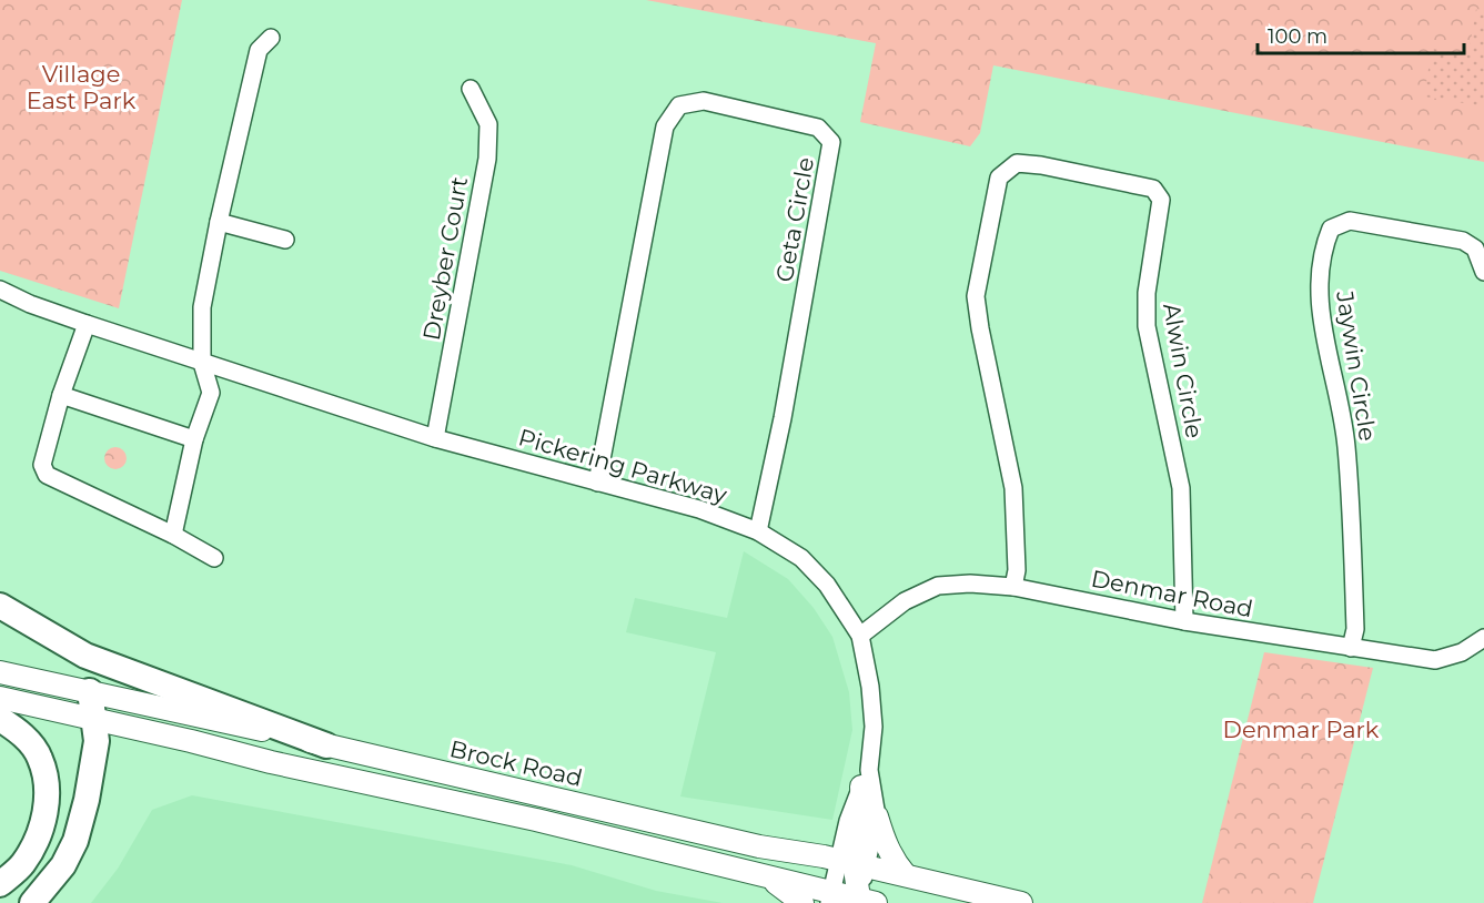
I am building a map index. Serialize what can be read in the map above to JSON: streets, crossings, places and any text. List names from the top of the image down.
{
  "streets": {
    "main road": ["Brock Road"],
    "street": [
      "Geta Circle",
      "Dreyber Court",
      "Jaywin Circle",
      "Alwin Circle",
      "Pickering Parkway",
      "Denmar Road"
    ]
  },
  "crossings": [
    ["Geta Circle", "Pickering Parkway"],
    ["Dreyber Court", "Pickering Parkway"],
    ["Jaywin Circle", "Denmar Road"],
    ["Alwin Circle", "Denmar Road"],
    ["Pickering Parkway", "Denmar Road"],
    ["Pickering Parkway", "Brock Road"]
  ],
  "parks": ["Village East Park", "Denmar Park"],
  "scale_bar": "100 m"
}
